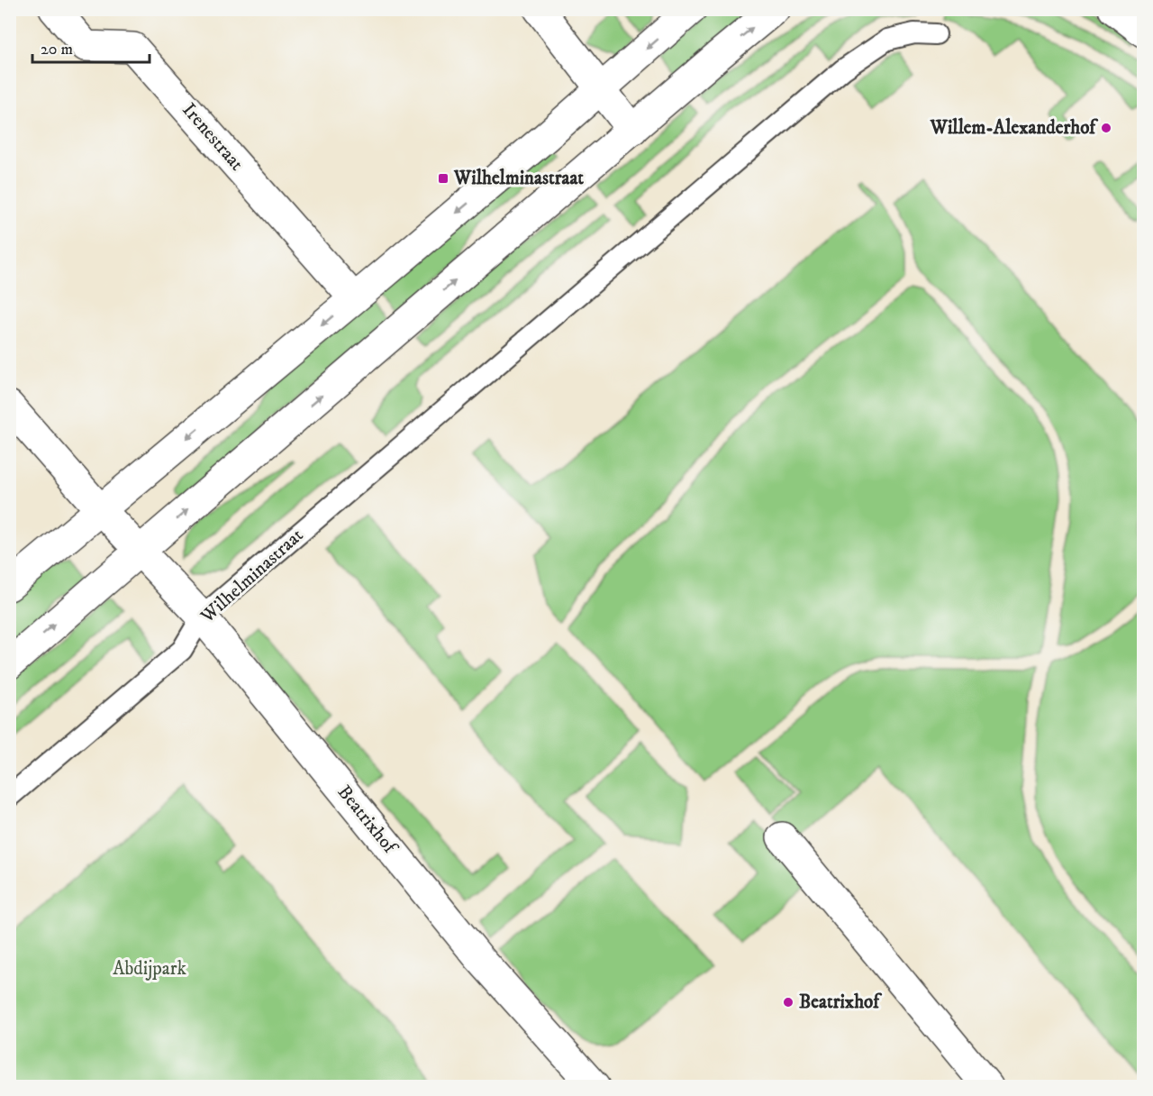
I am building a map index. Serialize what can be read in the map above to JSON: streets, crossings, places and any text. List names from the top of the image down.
{
  "streets": {
    "street": ["Irenestraat", "Beatrixhof"],
    "lane": ["Wilhelminastraat"]
  },
  "crossings": [
    ["Wilhelminastraat", "Beatrixhof"]
  ],
  "parks": ["Abdijpark"],
  "places": {
    "other": ["Willem-Alexanderhof", "Beatrixhof"],
    "transit": ["Wilhelminastraat"]
  },
  "scale_bar": "20 m"
}
